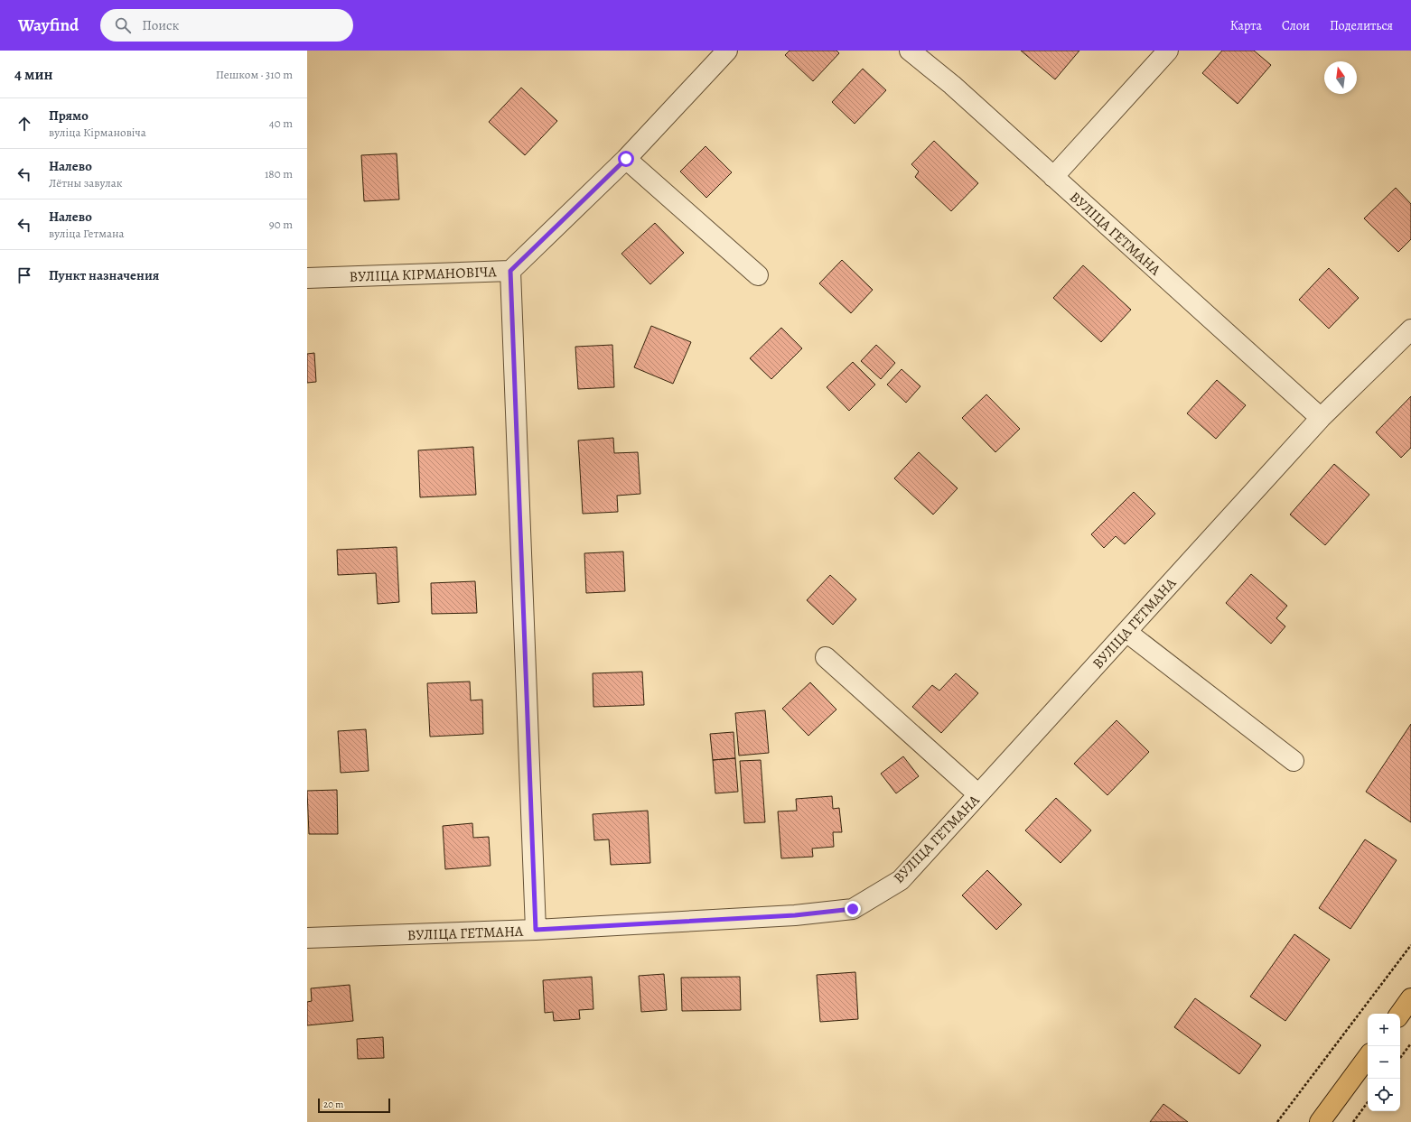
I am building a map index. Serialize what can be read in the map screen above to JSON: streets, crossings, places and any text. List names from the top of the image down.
{
  "streets": {
    "street": ["ВУЛІЦА ГЕТМАНА", "ВУЛІЦА КІРМАНОВІЧА"]
  },
  "scale_bar": "20 m",
  "north": "top",
  "page": {
    "header": "Wayfind",
    "search": "Поиск",
    "nav": ["Карта", "Слои", "Поделиться"],
    "heading": ["4 мин", "Пешком · 310 m"],
    "list": [
      ["Прямо", "вуліца Кірмановіча", "40 m"],
      ["Налево", "Лётны завулак", "180 m"],
      ["Налево", "вуліца Гетмана", "90 m"],
      "Пункт назначения"
    ],
    "map_buttons": ["+", "−"],
    "scale": "20 m"
  }
}
